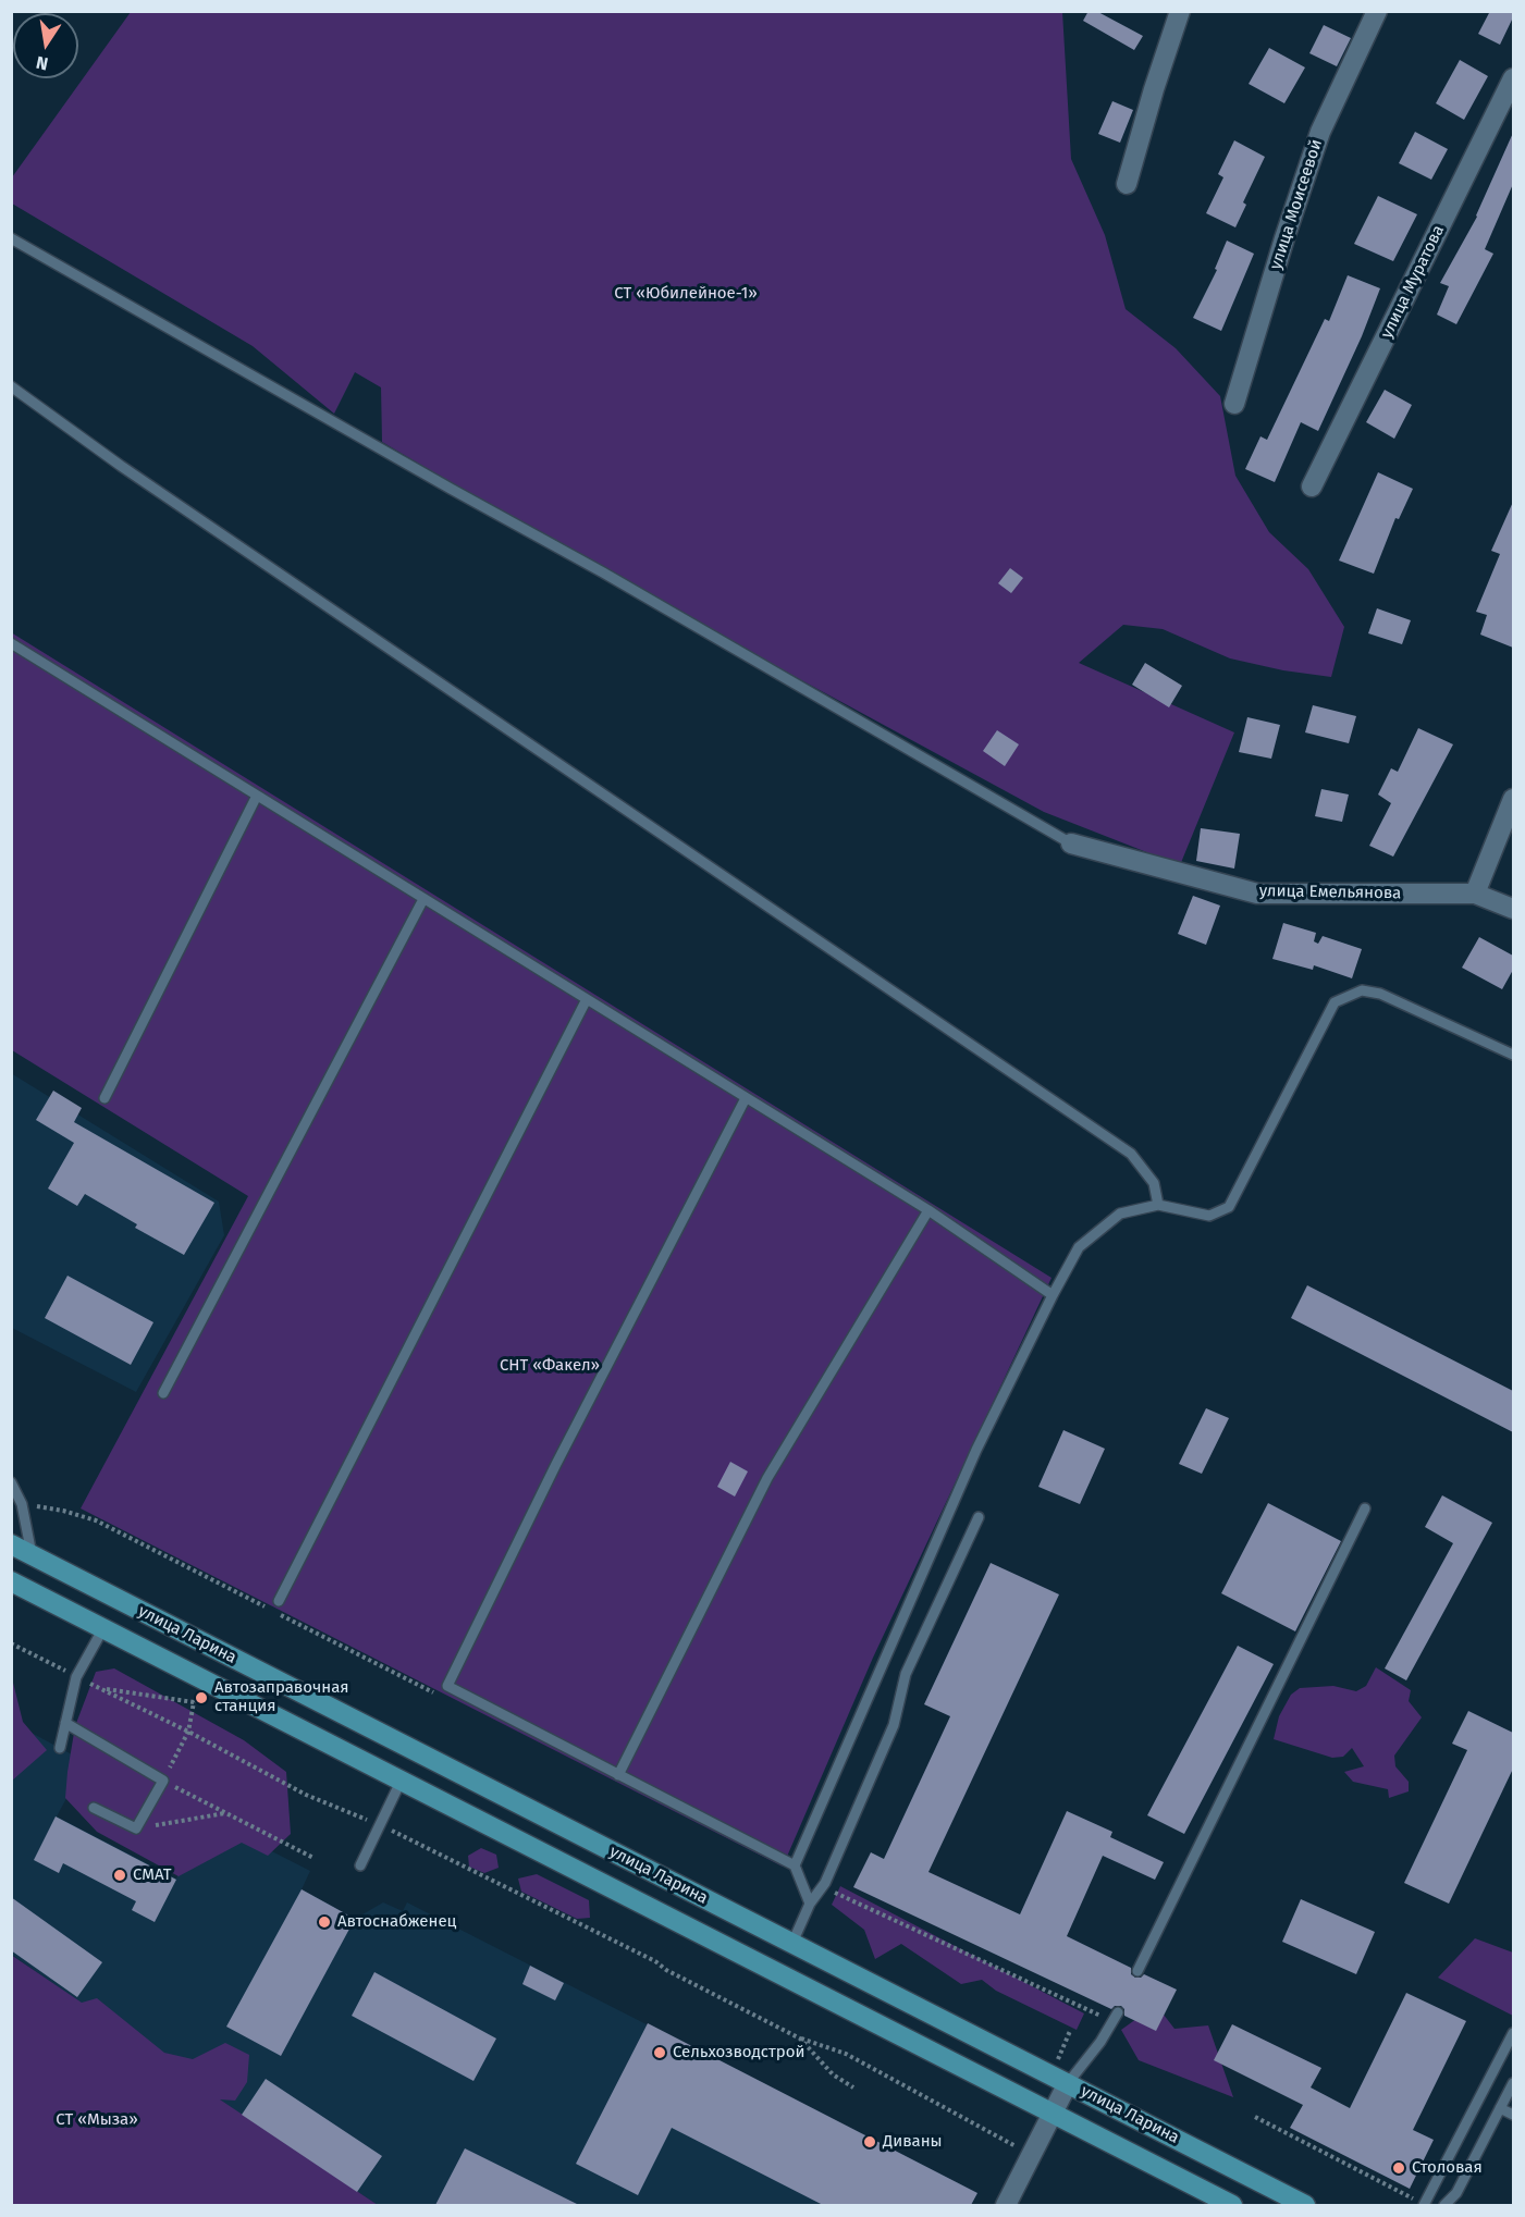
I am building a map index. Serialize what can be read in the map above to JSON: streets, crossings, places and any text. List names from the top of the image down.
{
  "streets": {
    "main road": ["улица Ларина"],
    "street": ["улица Моисеевой", "улица Муратова", "улица Емельянова"]
  },
  "parks": ["СТ «Юбилейное-1»", "СНТ «Факел»", "СТ «Мыза»"],
  "places": [
    "Автозаправочная станция",
    "СМАТ",
    "Автоснабженец",
    "Сельхозводстрой",
    "Диваны",
    "Столовая"
  ],
  "north": "bottom"
}
